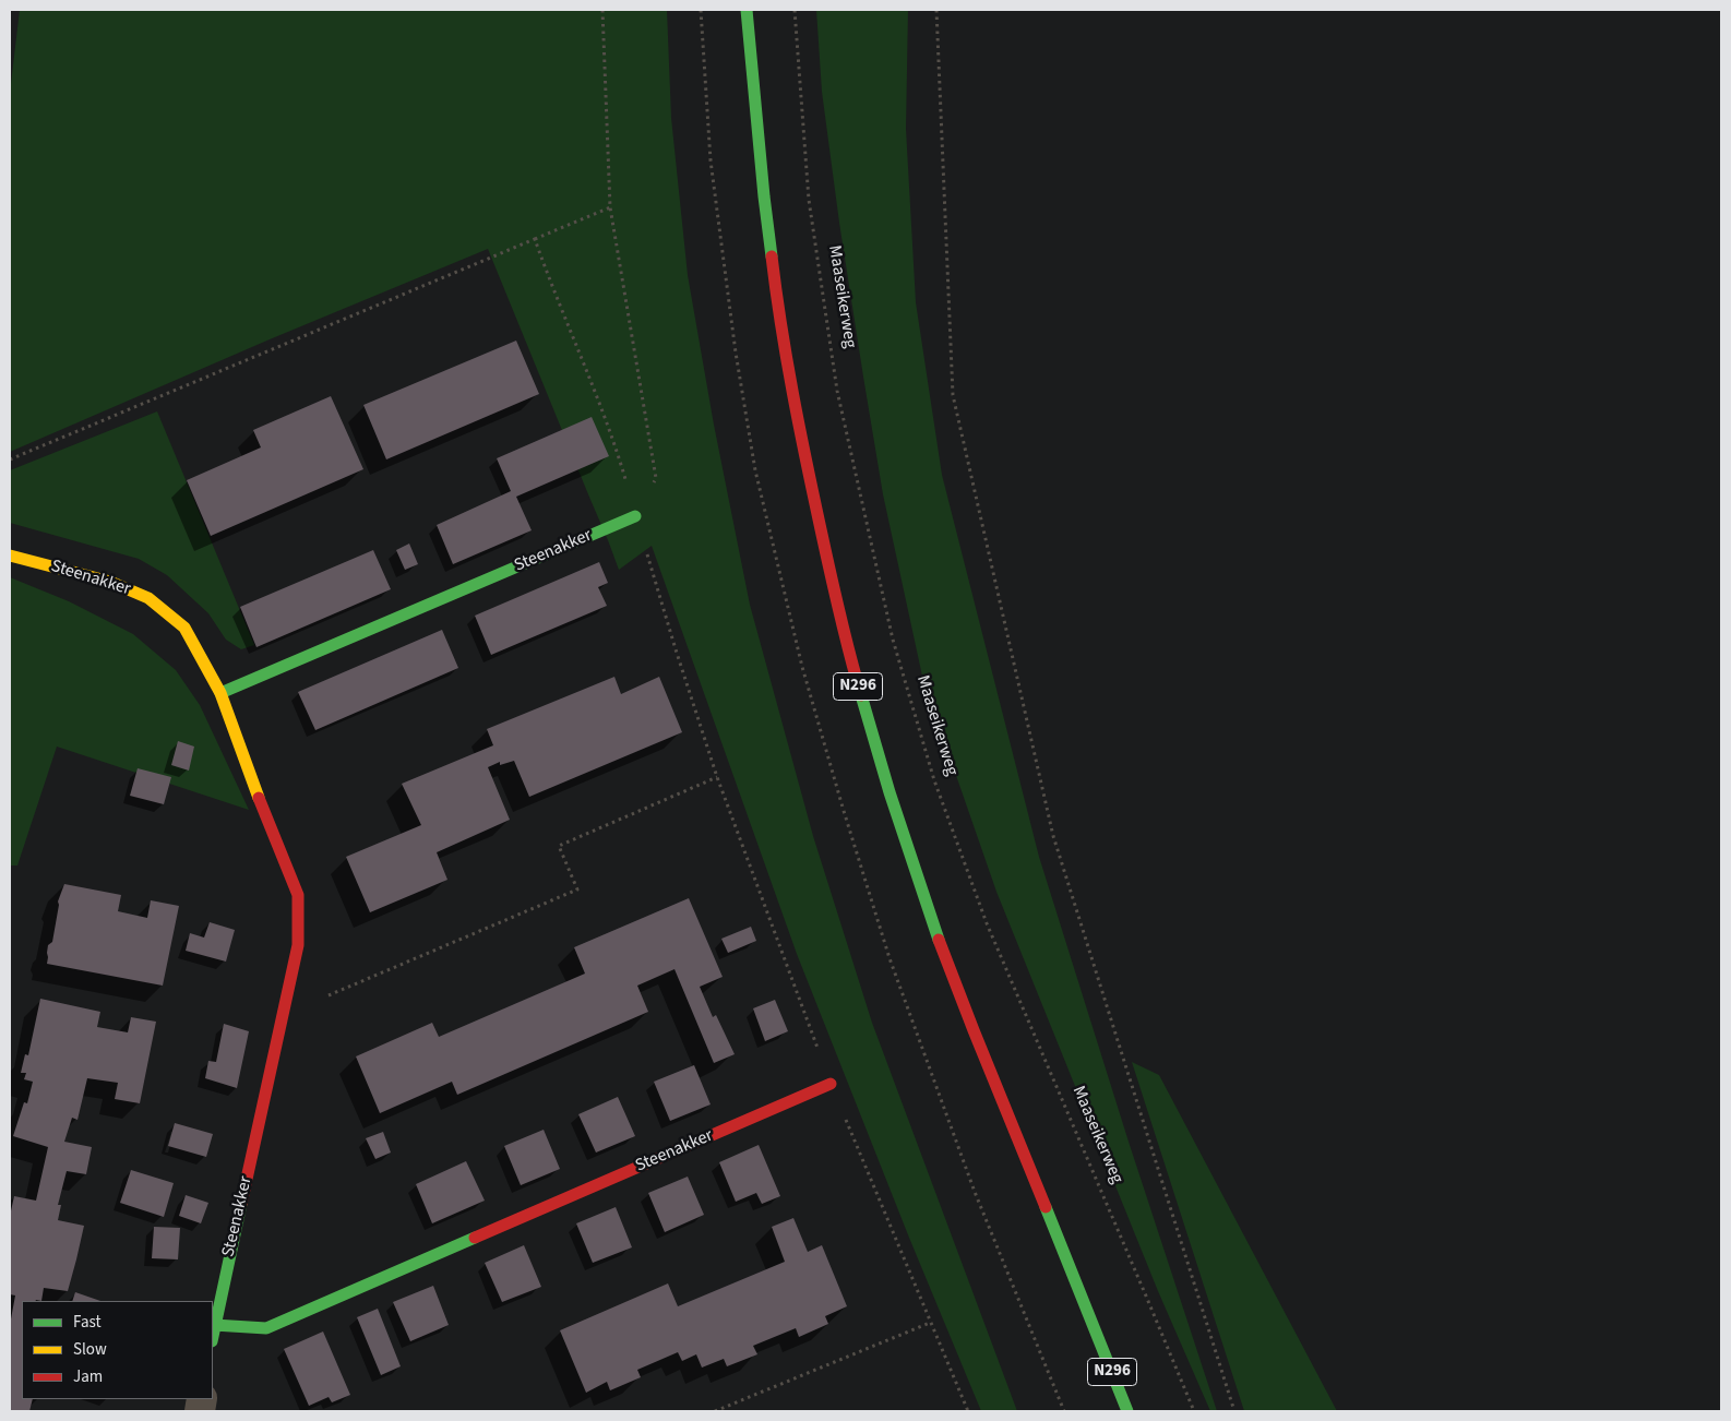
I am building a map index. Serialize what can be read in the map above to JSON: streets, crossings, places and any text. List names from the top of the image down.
{
  "streets": {
    "street": ["Steenakker", "N296"],
    "path": ["Maaseikerweg"]
  },
  "legend": ["Fast", "Slow", "Jam"]
}
